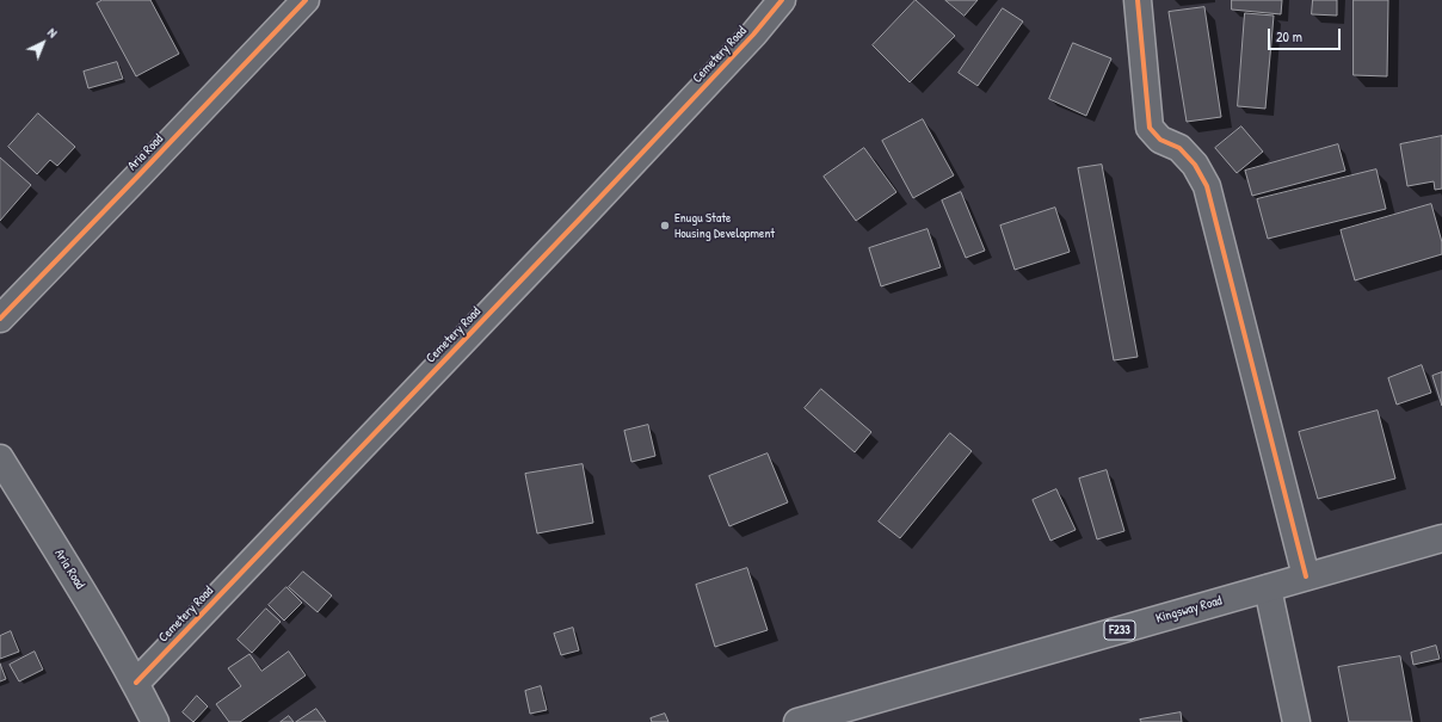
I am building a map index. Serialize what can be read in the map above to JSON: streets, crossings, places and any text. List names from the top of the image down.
{
  "streets": {
    "street": [
      "Cemetery Road",
      "Aria Road",
      "Kingsway Road",
      "F233"
    ]
  },
  "crossings": [
    ["Cemetery Road", "Aria Road"]
  ],
  "places": ["Enugu State Housing Development"],
  "scale_bar": "20 m",
  "north": "top right"
}
